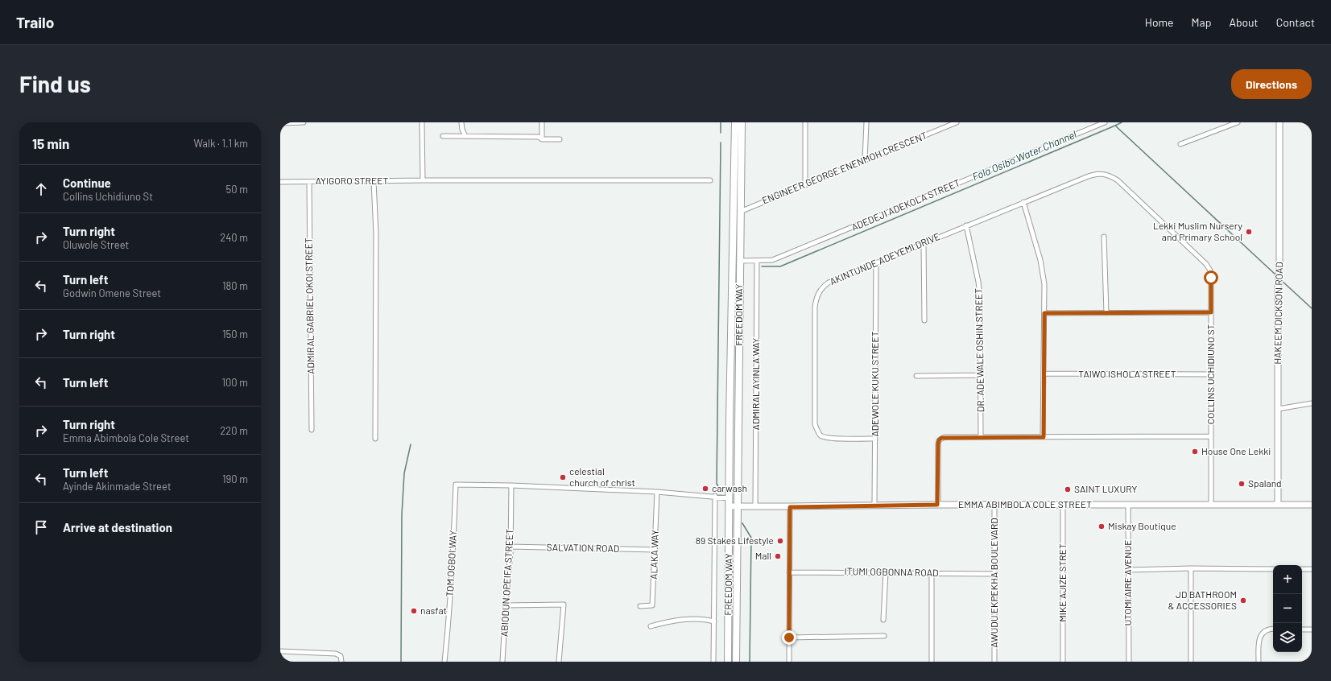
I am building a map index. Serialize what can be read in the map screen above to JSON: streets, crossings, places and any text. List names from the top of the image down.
{
  "streets": {
    "main road": ["FREEDOM WAY"],
    "street": [
      "ENGINEER GEORGE ENENMOH CRESCENT",
      "AYIGORO STREET",
      "ADEDEJI ADEKOLA STREET",
      "AKINTUNDE ADEYEMI DRIVE",
      "ADMIRAL GABRIEL OKOI STREET",
      "HAKEEM DICKSON ROAD",
      "DR. ADEWALE OSHIN STREET",
      "TAIWO ISHOLA STREET",
      "COLLINS UCHIDIUNO ST",
      "ADMIRAL AYINLA WAY",
      "ADEWOLE KUKU STREET",
      "EMMA ABIMBOLA COLE STREET",
      "SALVATION ROAD",
      "ALAKA WAY",
      "TOM OGBOI WAY",
      "ITUMI OGBONNA ROAD",
      "ABIODUN OPEIFA STREET",
      "AWUDU EKPEKHA BOULEVARD",
      "MIKE AJIZE STRET",
      "UTOMI AIRE AVENUE"
    ]
  },
  "crossings": [
    ["ENGINEER GEORGE ENENMOH CRESCENT", "FREEDOM WAY"],
    ["AYIGORO STREET", "ADMIRAL GABRIEL OKOI STREET"],
    ["ADEDEJI ADEKOLA STREET", "FREEDOM WAY"],
    ["ADEDEJI ADEKOLA STREET", "ADMIRAL AYINLA WAY"],
    ["AKINTUNDE ADEYEMI DRIVE", "DR. ADEWALE OSHIN STREET"],
    ["AKINTUNDE ADEYEMI DRIVE", "COLLINS UCHIDIUNO ST"],
    ["AKINTUNDE ADEYEMI DRIVE", "ADEWOLE KUKU STREET"],
    ["HAKEEM DICKSON ROAD", "EMMA ABIMBOLA COLE STREET"],
    ["FREEDOM WAY", "EMMA ABIMBOLA COLE STREET"],
    ["TAIWO ISHOLA STREET", "COLLINS UCHIDIUNO ST"],
    ["COLLINS UCHIDIUNO ST", "EMMA ABIMBOLA COLE STREET"],
    ["ADMIRAL AYINLA WAY", "EMMA ABIMBOLA COLE STREET"],
    ["ADEWOLE KUKU STREET", "EMMA ABIMBOLA COLE STREET"],
    ["EMMA ABIMBOLA COLE STREET", "AWUDU EKPEKHA BOULEVARD"],
    ["EMMA ABIMBOLA COLE STREET", "MIKE AJIZE STRET"],
    ["EMMA ABIMBOLA COLE STREET", "UTOMI AIRE AVENUE"],
    ["SALVATION ROAD", "ALAKA WAY"],
    ["SALVATION ROAD", "ABIODUN OPEIFA STREET"],
    ["TOM OGBOI WAY", "ABIODUN OPEIFA STREET"],
    ["ITUMI OGBONNA ROAD", "AWUDU EKPEKHA BOULEVARD"]
  ],
  "water": ["Fola Osibo Water Channel"],
  "places": [
    "Lekki Muslim Nursery and Primary School",
    "House One Lekki",
    "celestial church of christ",
    "Spaland",
    "carwash",
    "SAINT LUXURY",
    "Miskay Boutique",
    "89 Stakes Lifestyle",
    "Mall",
    "JD BATHROOM & ACCESSORIES",
    "nasfat"
  ],
  "page": {
    "header": "Trailo",
    "nav": [
      "Home",
      "Map",
      "About",
      "Contact"
    ],
    "buttons": "Directions",
    "title": "Find us",
    "heading": ["15 min", "Walk · 1.1 km"],
    "list": [
      ["Continue", "Collins Uchidiuno St", "50 m"],
      ["Turn right", "Oluwole Street", "240 m"],
      ["Turn left", "Godwin Omene Street", "180 m"],
      ["Turn right", "150 m"],
      ["Turn left", "100 m"],
      ["Turn right", "Emma Abimbola Cole Street", "220 m"],
      ["Turn left", "Ayinde Akinmade Street", "190 m"],
      "Arrive at destination"
    ],
    "map_buttons": ["+", "−"]
  }
}
